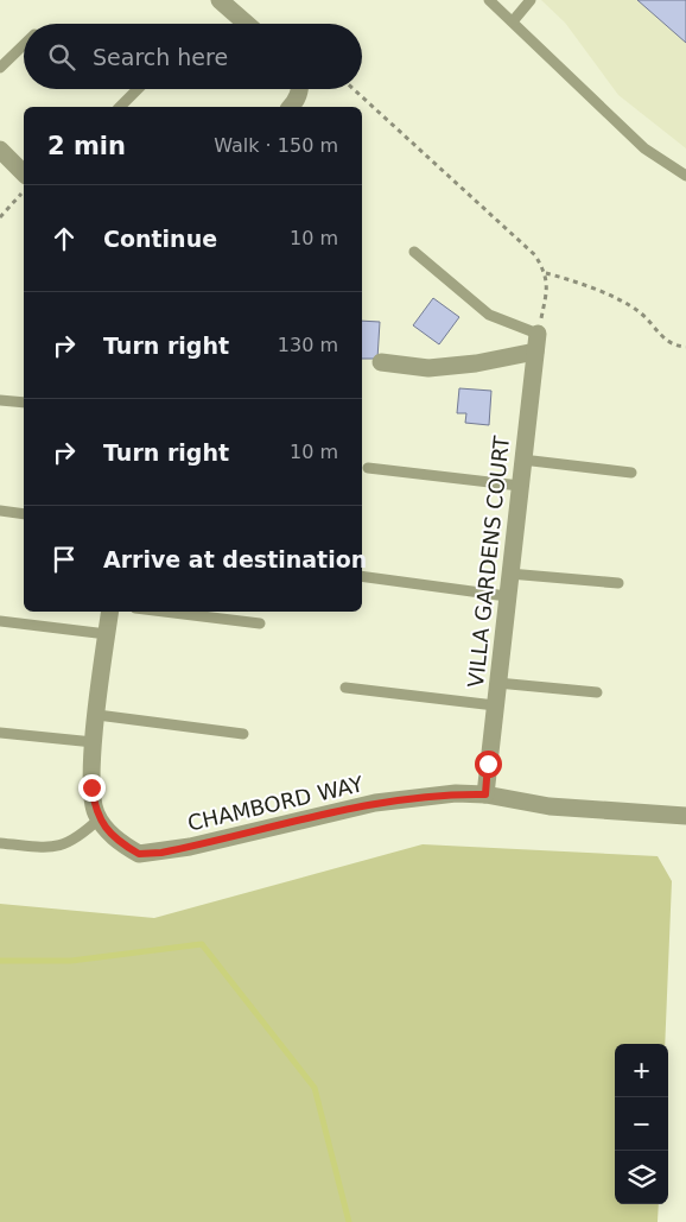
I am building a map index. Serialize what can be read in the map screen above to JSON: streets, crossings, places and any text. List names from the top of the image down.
{
  "streets": {
    "street": ["VILLA GARDENS COURT", "CHAMBORD WAY"]
  },
  "crossings": [
    ["VILLA GARDENS COURT", "CHAMBORD WAY"]
  ],
  "page": {
    "search": "Search here",
    "heading": ["2 min", "Walk · 150 m"],
    "list": [
      ["Continue", "10 m"],
      ["Turn right", "130 m"],
      ["Turn right", "10 m"],
      "Arrive at destination"
    ],
    "map_buttons": ["+", "−"]
  }
}
